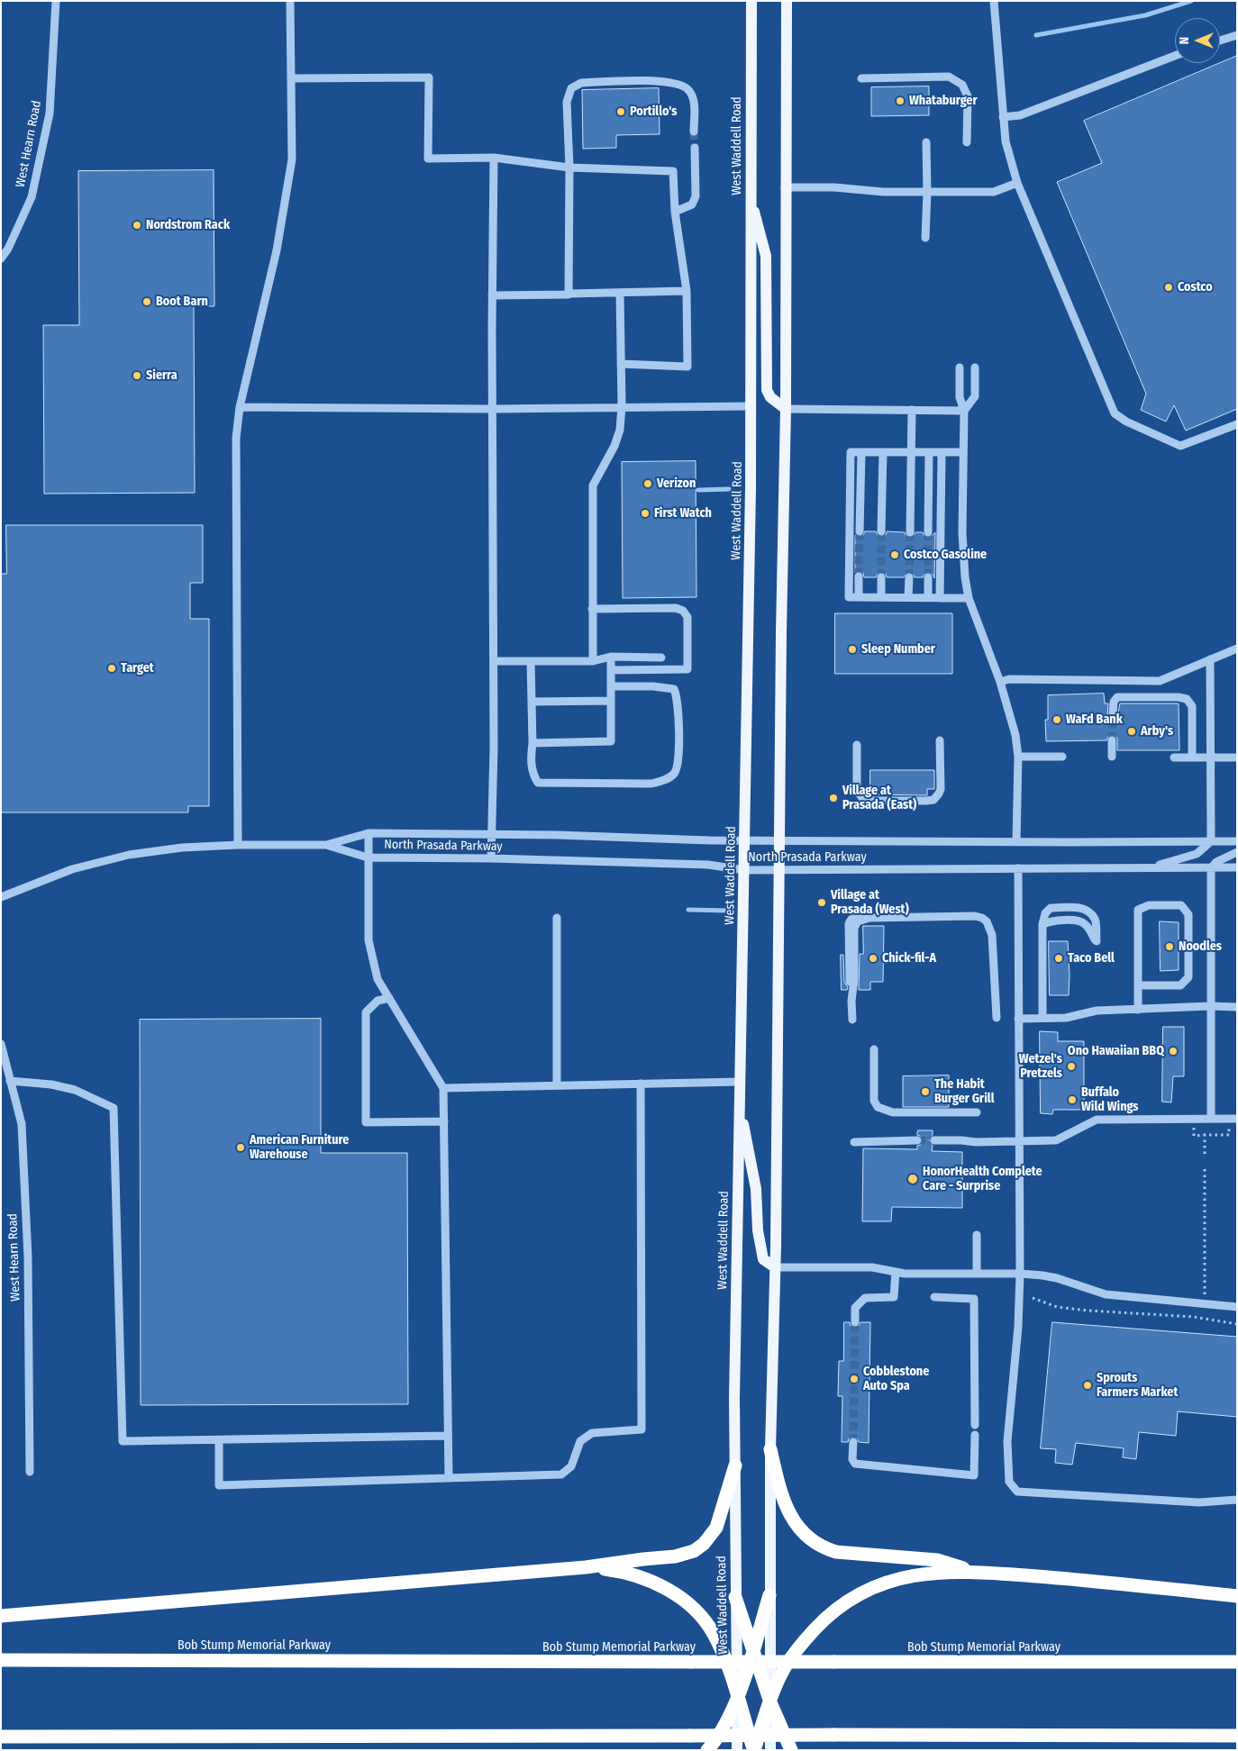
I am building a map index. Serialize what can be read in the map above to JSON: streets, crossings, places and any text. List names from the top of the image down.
{
  "streets": {
    "highway": ["Bob Stump Memorial Parkway"],
    "main road": ["West Waddell Road"],
    "street": ["West Hearn Road", "North Prasada Parkway"]
  },
  "crossings": [
    ["West Waddell Road", "North Prasada Parkway"]
  ],
  "places": [
    "Whataburger",
    "Portillo's",
    "Nordstrom Rack",
    "Costco",
    "Boot Barn",
    "Sierra",
    "Verizon",
    "First Watch",
    "Costco Gasoline",
    "Sleep Number",
    "Target",
    "WaFd Bank",
    "Arby's",
    "Village at Prasada (East)",
    "Village at Prasada (West)",
    "Noodles",
    "Chick-fil-A",
    "Taco Bell",
    "Ono Hawaiian BBQ",
    "Wetzel's Pretzels",
    "The Habit Burger Grill",
    "Buffalo Wild Wings",
    "American Furniture Warehouse",
    "HonorHealth Complete Care - Surprise",
    "Cobblestone Auto Spa",
    "Sprouts Farmers Market"
  ],
  "north": "left"
}
